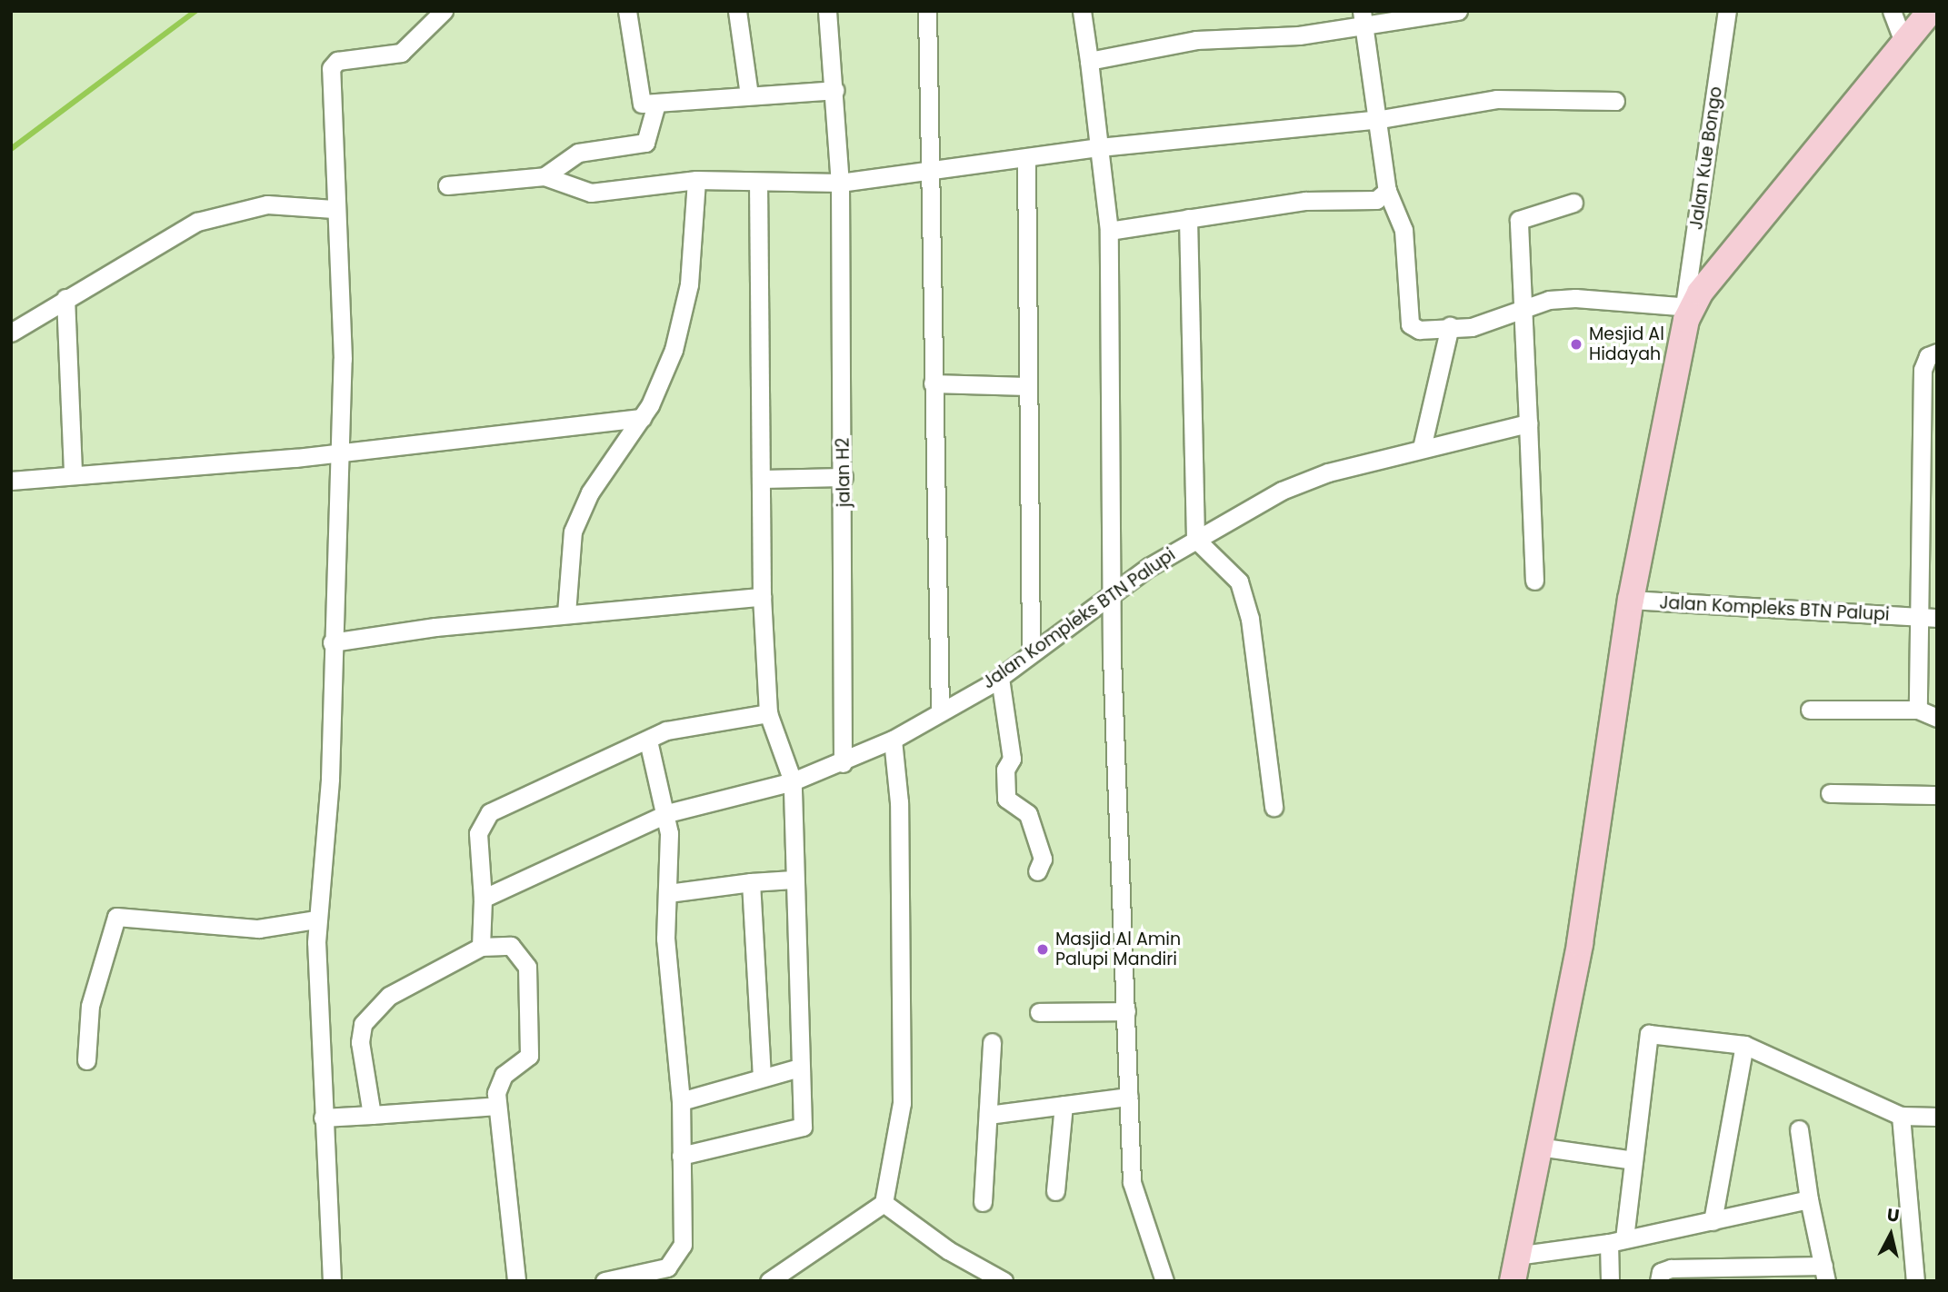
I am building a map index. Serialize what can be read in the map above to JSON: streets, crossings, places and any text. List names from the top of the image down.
{
  "streets": {
    "street": ["Jalan Kue Bongo", "jalan H2", "Jalan Kompleks BTN Palupi"]
  },
  "crossings": [
    ["jalan H2", "Jalan Kompleks BTN Palupi"]
  ],
  "places": ["Mesjid Al Hidayah", "Masjid Al Amin Palupi Mandiri"],
  "north": "top"
}
